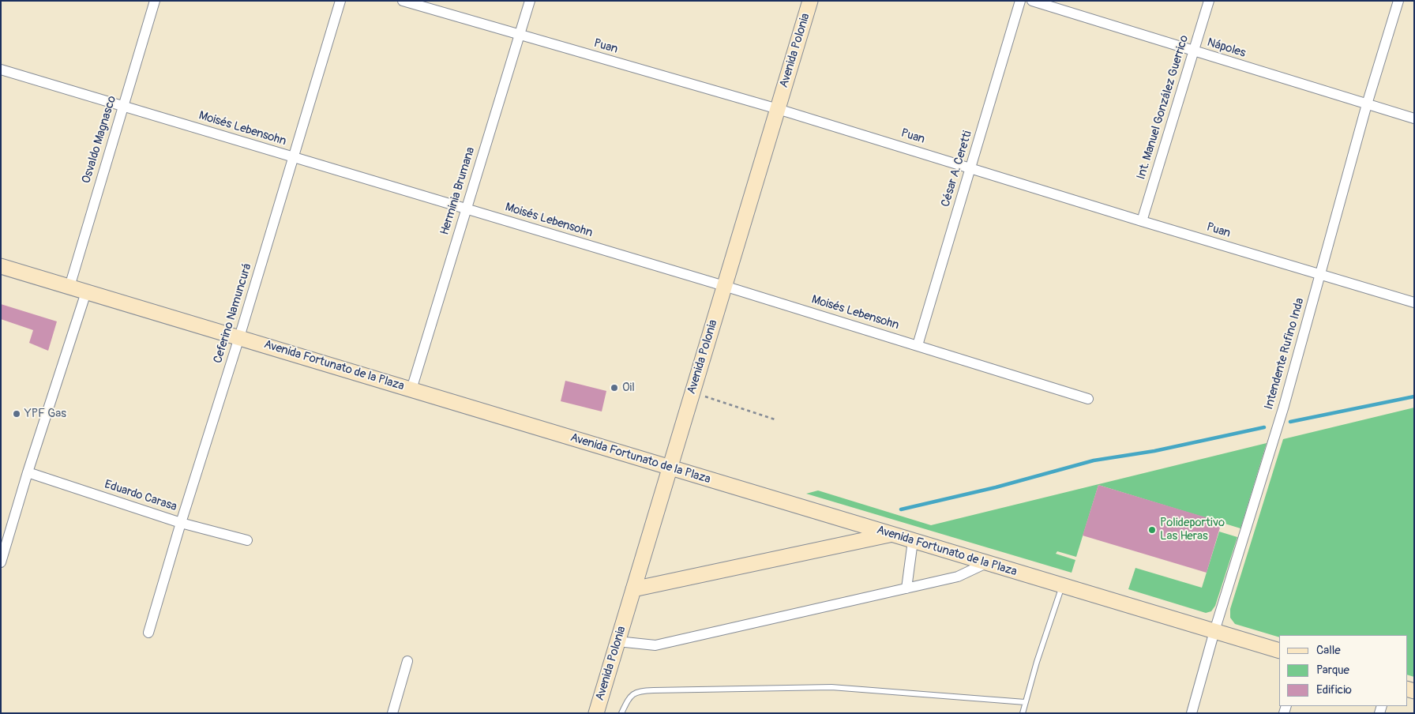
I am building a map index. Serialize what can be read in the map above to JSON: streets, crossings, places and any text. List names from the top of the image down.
{
  "streets": {
    "main road": ["Avenida Polonia", "Avenida Fortunato de la Plaza"],
    "street": [
      "Puan",
      "Nápoles",
      "Int. Manuel González Guerrico",
      "Moisés Lebensohn",
      "Osvaldo Magnasco",
      "César A. Ceretti",
      "Herminia Brumana",
      "Ceferino Namuncurá",
      "Intendente Rufino Inda",
      "Eduardo Carasa"
    ]
  },
  "crossings": [
    ["Puan", "Avenida Polonia"],
    ["Puan", "Int. Manuel González Guerrico"],
    ["Puan", "César A. Ceretti"],
    ["Puan", "Herminia Brumana"],
    ["Puan", "Intendente Rufino Inda"],
    ["Nápoles", "Int. Manuel González Guerrico"],
    ["Nápoles", "Intendente Rufino Inda"],
    ["Avenida Polonia", "Moisés Lebensohn"],
    ["Avenida Polonia", "Avenida Fortunato de la Plaza"],
    ["Moisés Lebensohn", "Osvaldo Magnasco"],
    ["Moisés Lebensohn", "César A. Ceretti"],
    ["Moisés Lebensohn", "Herminia Brumana"],
    ["Moisés Lebensohn", "Ceferino Namuncurá"],
    ["Osvaldo Magnasco", "Avenida Fortunato de la Plaza"],
    ["Herminia Brumana", "Avenida Fortunato de la Plaza"],
    ["Ceferino Namuncurá", "Avenida Fortunato de la Plaza"],
    ["Ceferino Namuncurá", "Eduardo Carasa"],
    ["Intendente Rufino Inda", "Avenida Fortunato de la Plaza"]
  ],
  "places": ["Oil", "YPF Gas", "Polideportivo Las Heras"],
  "legend": ["Calle", "Parque", "Edificio"]
}
